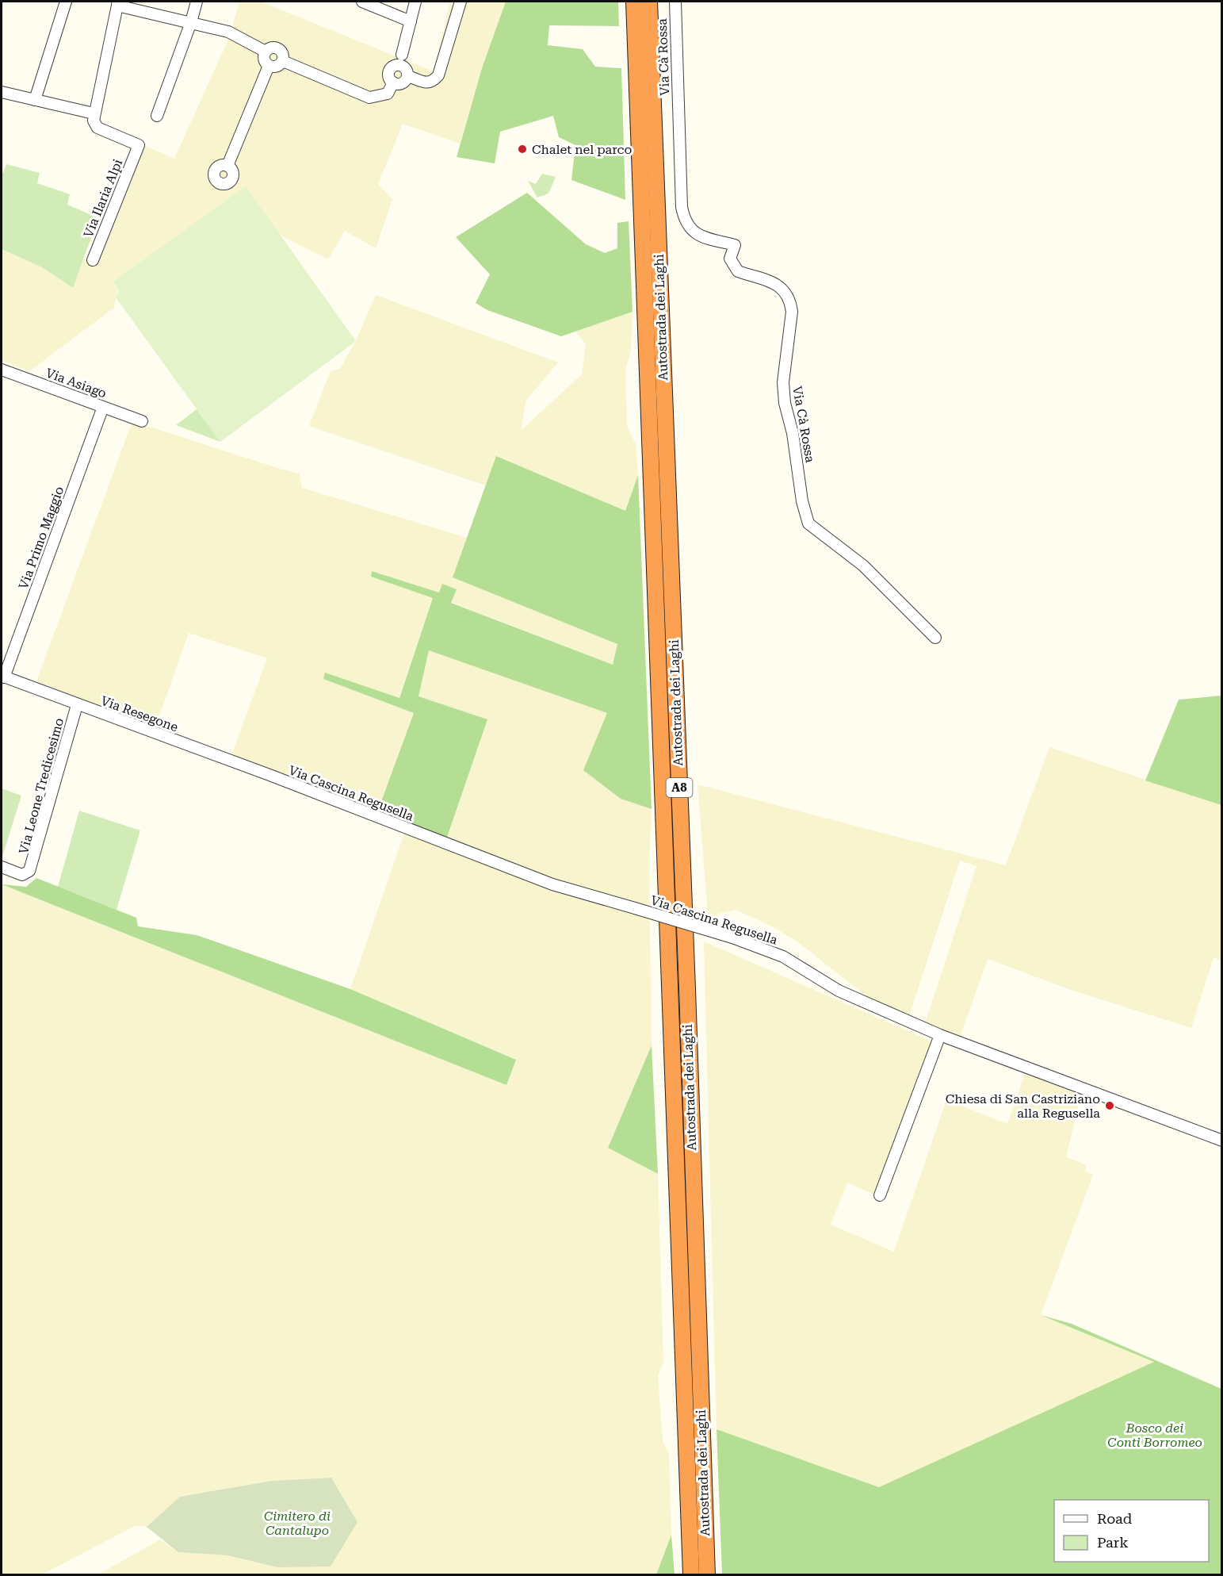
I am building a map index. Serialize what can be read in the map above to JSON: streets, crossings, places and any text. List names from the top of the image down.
{
  "streets": {
    "highway": ["Autostrada dei Laghi", "A8"],
    "street": [
      "Via Cà Rossa",
      "Via Ilaria Alpi",
      "Via Asiago",
      "Via Primo Maggio",
      "Via Resegone",
      "Via Leone Tredicesimo",
      "Via Cascina Regusella"
    ]
  },
  "crossings": [
    ["Via Asiago", "Via Primo Maggio"],
    ["Via Primo Maggio", "Via Resegone"],
    ["Via Resegone", "Via Leone Tredicesimo"],
    ["Via Resegone", "Via Cascina Regusella"]
  ],
  "parks": ["Bosco dei Conti Borromeo", "Cimitero di Cantalupo"],
  "places": ["Chalet nel parco", "Chiesa di San Castriziano alla Regusella"],
  "legend": ["Road", "Park"]
}
